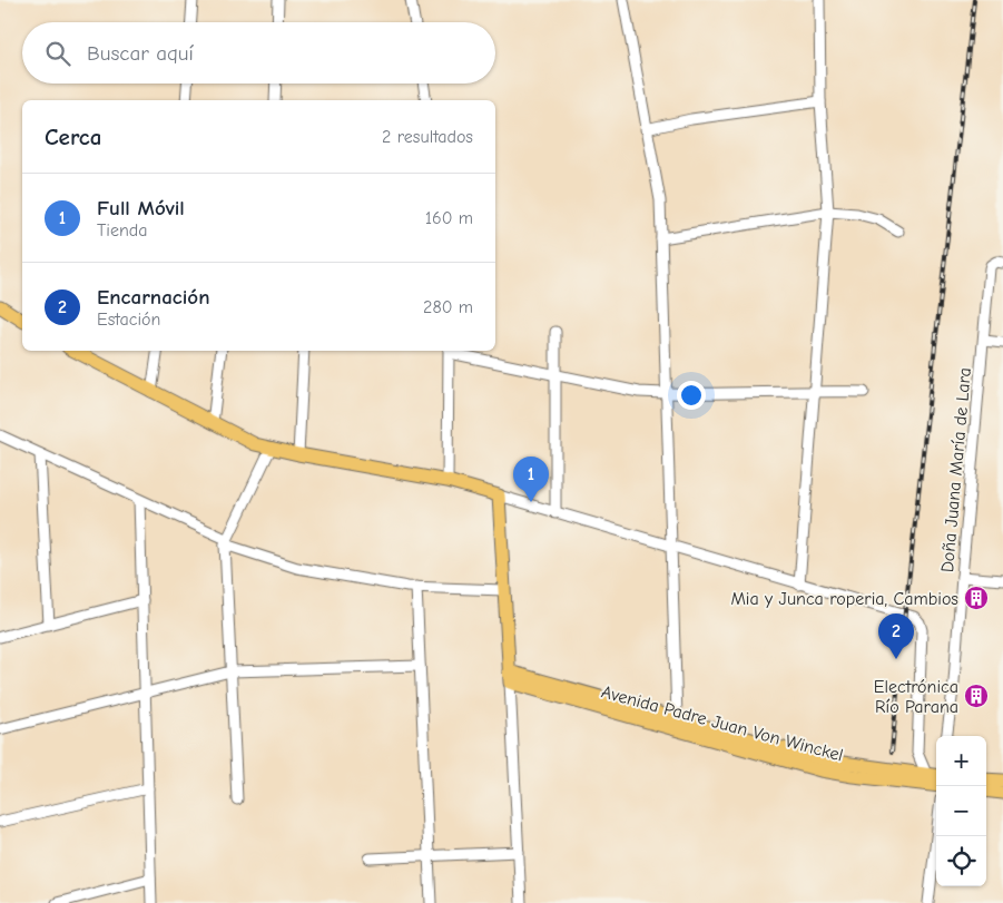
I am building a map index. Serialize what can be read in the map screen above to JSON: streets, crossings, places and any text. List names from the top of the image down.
{
  "streets": {
    "main road": ["Avenida Padre Juan Von Winckel"],
    "street": ["Doña Juana María de Lara"]
  },
  "places": {
    "building": ["Mia y Junca roperia, Cambios", "Electrónica Río Parana"]
  },
  "page": {
    "search": "Buscar aquí",
    "heading": ["Cerca", "2 resultados"],
    "list": [
      {
        "mark": "1",
        "name": "Full Móvil",
        "note": "Tienda",
        "value": "160 m"
      },
      {
        "mark": "2",
        "name": "Encarnación",
        "note": "Estación",
        "value": "280 m"
      }
    ],
    "pins": ["1", "2"],
    "map_buttons": ["+", "−"]
  }
}
